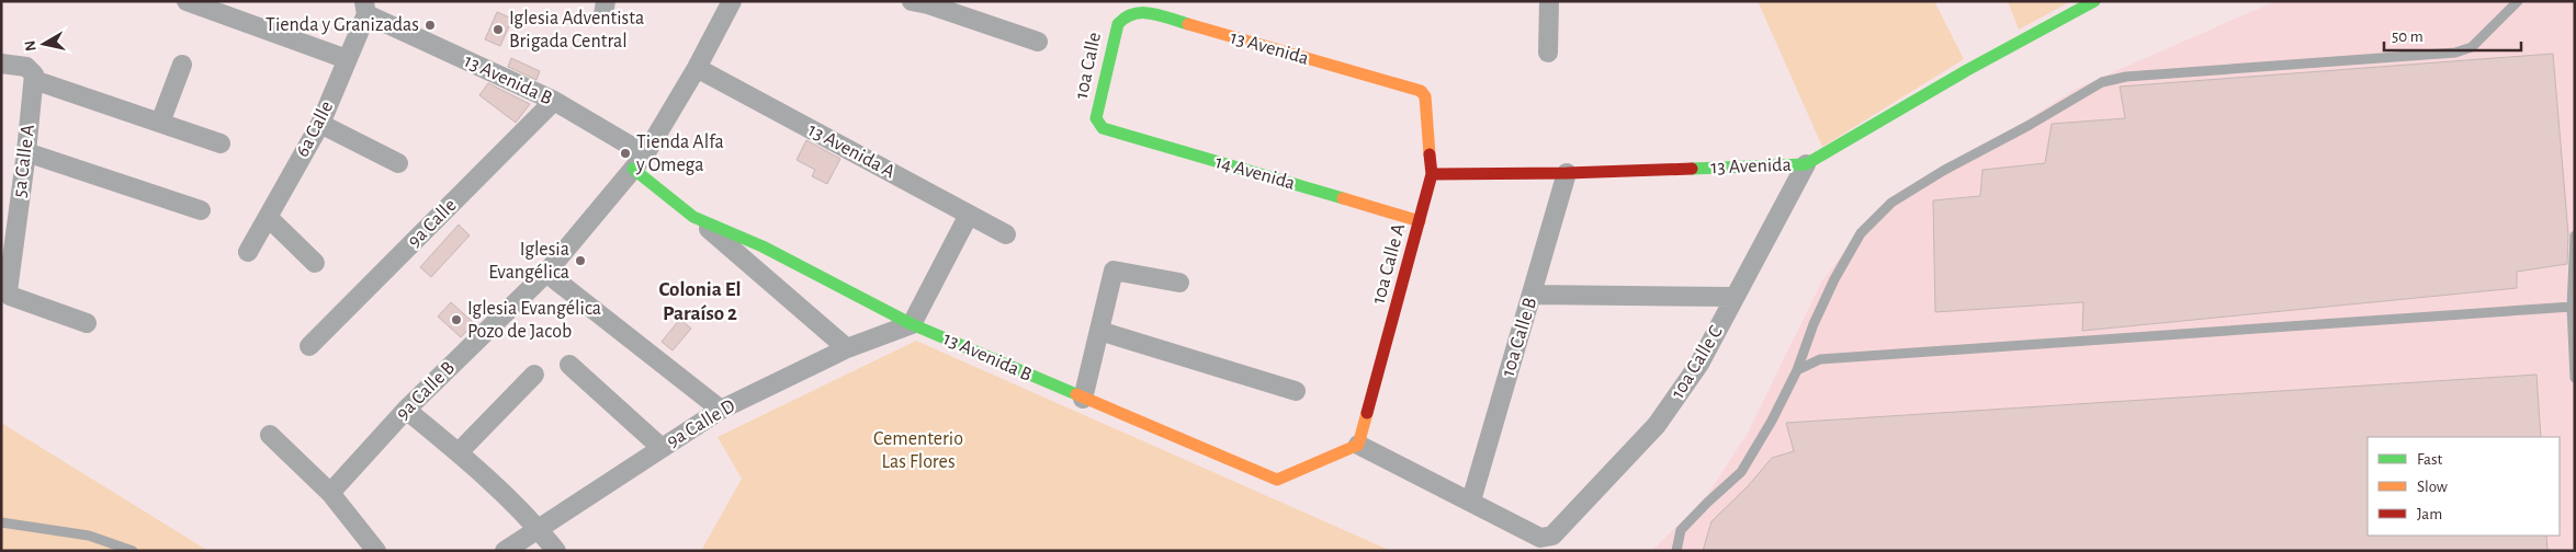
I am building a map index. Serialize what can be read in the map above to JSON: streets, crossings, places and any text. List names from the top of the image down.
{
  "streets": {
    "street": [
      "13 Avenida",
      "10a Calle",
      "13 Avenida B",
      "6a Calle",
      "13 Avenida A",
      "5a Calle A",
      "14 Avenida",
      "9a Calle",
      "10a Calle A",
      "10a Calle B",
      "10a Calle C",
      "9a Calle B",
      "9a Calle D"
    ]
  },
  "crossings": [
    ["13 Avenida", "10a Calle"],
    ["13 Avenida", "10a Calle A"],
    ["13 Avenida", "10a Calle B"],
    ["13 Avenida", "10a Calle C"],
    ["10a Calle", "14 Avenida"],
    ["13 Avenida B", "6a Calle"],
    ["13 Avenida B", "9a Calle"],
    ["13 Avenida B", "10a Calle A"],
    ["13 Avenida B", "9a Calle B"],
    ["13 Avenida B", "9a Calle D"],
    ["13 Avenida A", "9a Calle B"],
    ["14 Avenida", "10a Calle A"],
    ["10a Calle B", "10a Calle C"]
  ],
  "districts": ["Colonia El Paraíso 2"],
  "parks": ["Cementerio Las Flores"],
  "places": [
    "Tienda y Granizadas",
    "Iglesia Adventista Brigada Central",
    "Tienda Alfa y Omega",
    "Iglesia Evangélica",
    "Iglesia Evangélica Pozo de Jacob"
  ],
  "legend": ["Fast", "Slow", "Jam"],
  "scale_bar": "50 m",
  "north": "left"
}
